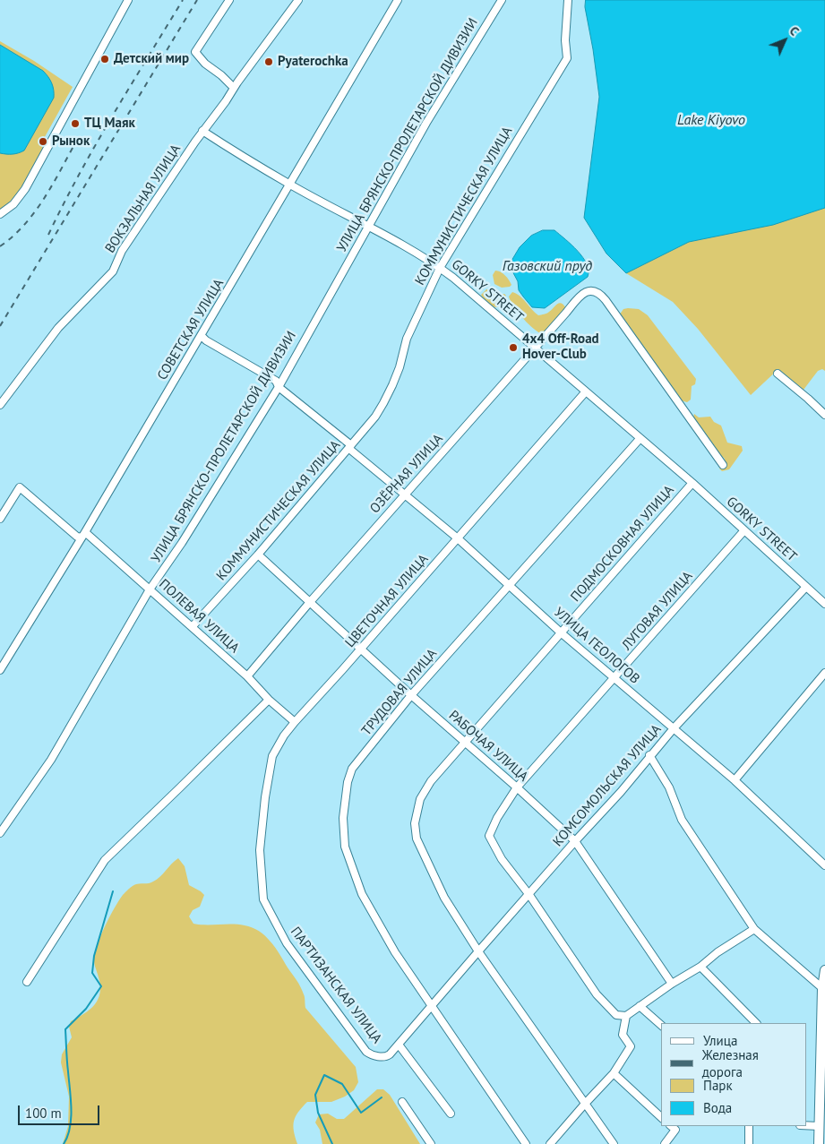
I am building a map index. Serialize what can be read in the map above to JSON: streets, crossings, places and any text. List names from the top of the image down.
{
  "streets": {
    "street": [
      "УЛИЦА БРЯНСКО-ПРОЛЕТАРСКОЙ ДИВИЗИИ",
      "ВОКЗАЛЬНАЯ УЛИЦА",
      "КОММУНИСТИЧЕСКАЯ УЛИЦА",
      "GORKY STREET",
      "СОВЕТСКАЯ УЛИЦА",
      "ОЗЁРНАЯ УЛИЦА",
      "ПОДМОСКОВНАЯ УЛИЦА",
      "ЦВЕТОЧНАЯ УЛИЦА",
      "ЛУГОВАЯ УЛИЦА",
      "ПОЛЕВАЯ УЛИЦА",
      "УЛИЦА ГЕОЛОГОВ",
      "ТРУДОВАЯ УЛИЦА",
      "РАБОЧАЯ УЛИЦА",
      "КОМСОМОЛЬСКАЯ УЛИЦА",
      "ПАРТИЗАНСКАЯ УЛИЦА"
    ]
  },
  "crossings": [
    ["УЛИЦА БРЯНСКО-ПРОЛЕТАРСКОЙ ДИВИЗИИ", "GORKY STREET"],
    ["УЛИЦА БРЯНСКО-ПРОЛЕТАРСКОЙ ДИВИЗИИ", "ПОЛЕВАЯ УЛИЦА"],
    ["УЛИЦА БРЯНСКО-ПРОЛЕТАРСКОЙ ДИВИЗИИ", "УЛИЦА ГЕОЛОГОВ"],
    ["ВОКЗАЛЬНАЯ УЛИЦА", "GORKY STREET"],
    ["КОММУНИСТИЧЕСКАЯ УЛИЦА", "GORKY STREET"],
    ["КОММУНИСТИЧЕСКАЯ УЛИЦА", "ПОЛЕВАЯ УЛИЦА"],
    ["КОММУНИСТИЧЕСКАЯ УЛИЦА", "УЛИЦА ГЕОЛОГОВ"],
    ["КОММУНИСТИЧЕСКАЯ УЛИЦА", "РАБОЧАЯ УЛИЦА"],
    ["GORKY STREET", "СОВЕТСКАЯ УЛИЦА"],
    ["GORKY STREET", "ОЗЁРНАЯ УЛИЦА"],
    ["GORKY STREET", "ПОДМОСКОВНАЯ УЛИЦА"],
    ["GORKY STREET", "ЦВЕТОЧНАЯ УЛИЦА"],
    ["GORKY STREET", "ЛУГОВАЯ УЛИЦА"],
    ["GORKY STREET", "ТРУДОВАЯ УЛИЦА"],
    ["GORKY STREET", "КОМСОМОЛЬСКАЯ УЛИЦА"],
    ["СОВЕТСКАЯ УЛИЦА", "ПОЛЕВАЯ УЛИЦА"],
    ["СОВЕТСКАЯ УЛИЦА", "УЛИЦА ГЕОЛОГОВ"],
    ["ОЗЁРНАЯ УЛИЦА", "ПОЛЕВАЯ УЛИЦА"],
    ["ОЗЁРНАЯ УЛИЦА", "УЛИЦА ГЕОЛОГОВ"],
    ["ОЗЁРНАЯ УЛИЦА", "РАБОЧАЯ УЛИЦА"],
    ["ПОДМОСКОВНАЯ УЛИЦА", "УЛИЦА ГЕОЛОГОВ"],
    ["ПОДМОСКОВНАЯ УЛИЦА", "РАБОЧАЯ УЛИЦА"],
    ["ПОДМОСКОВНАЯ УЛИЦА", "КОМСОМОЛЬСКАЯ УЛИЦА"],
    ["ЦВЕТОЧНАЯ УЛИЦА", "ПОЛЕВАЯ УЛИЦА"],
    ["ЦВЕТОЧНАЯ УЛИЦА", "УЛИЦА ГЕОЛОГОВ"],
    ["ЦВЕТОЧНАЯ УЛИЦА", "РАБОЧАЯ УЛИЦА"],
    ["ЦВЕТОЧНАЯ УЛИЦА", "ПАРТИЗАНСКАЯ УЛИЦА"],
    ["ЛУГОВАЯ УЛИЦА", "УЛИЦА ГЕОЛОГОВ"],
    ["ЛУГОВАЯ УЛИЦА", "РАБОЧАЯ УЛИЦА"],
    ["ЛУГОВАЯ УЛИЦА", "КОМСОМОЛЬСКАЯ УЛИЦА"],
    ["УЛИЦА ГЕОЛОГОВ", "ТРУДОВАЯ УЛИЦА"],
    ["УЛИЦА ГЕОЛОГОВ", "КОМСОМОЛЬСКАЯ УЛИЦА"],
    ["ТРУДОВАЯ УЛИЦА", "РАБОЧАЯ УЛИЦА"],
    ["ТРУДОВАЯ УЛИЦА", "КОМСОМОЛЬСКАЯ УЛИЦА"],
    ["ТРУДОВАЯ УЛИЦА", "ПАРТИЗАНСКАЯ УЛИЦА"],
    ["РАБОЧАЯ УЛИЦА", "КОМСОМОЛЬСКАЯ УЛИЦА"],
    ["КОМСОМОЛЬСКАЯ УЛИЦА", "ПАРТИЗАНСКАЯ УЛИЦА"]
  ],
  "water": ["Lake Kiyovo", "Газовский пруд"],
  "places": [
    "Детский мир",
    "Pyaterochka",
    "ТЦ Маяк",
    "Рынок",
    "4x4 Off-Road Hover-Club"
  ],
  "legend": [
    "Улица",
    "Железная дорога",
    "Парк",
    "Вода"
  ],
  "scale_bar": "100 m",
  "north": "top right"
}
